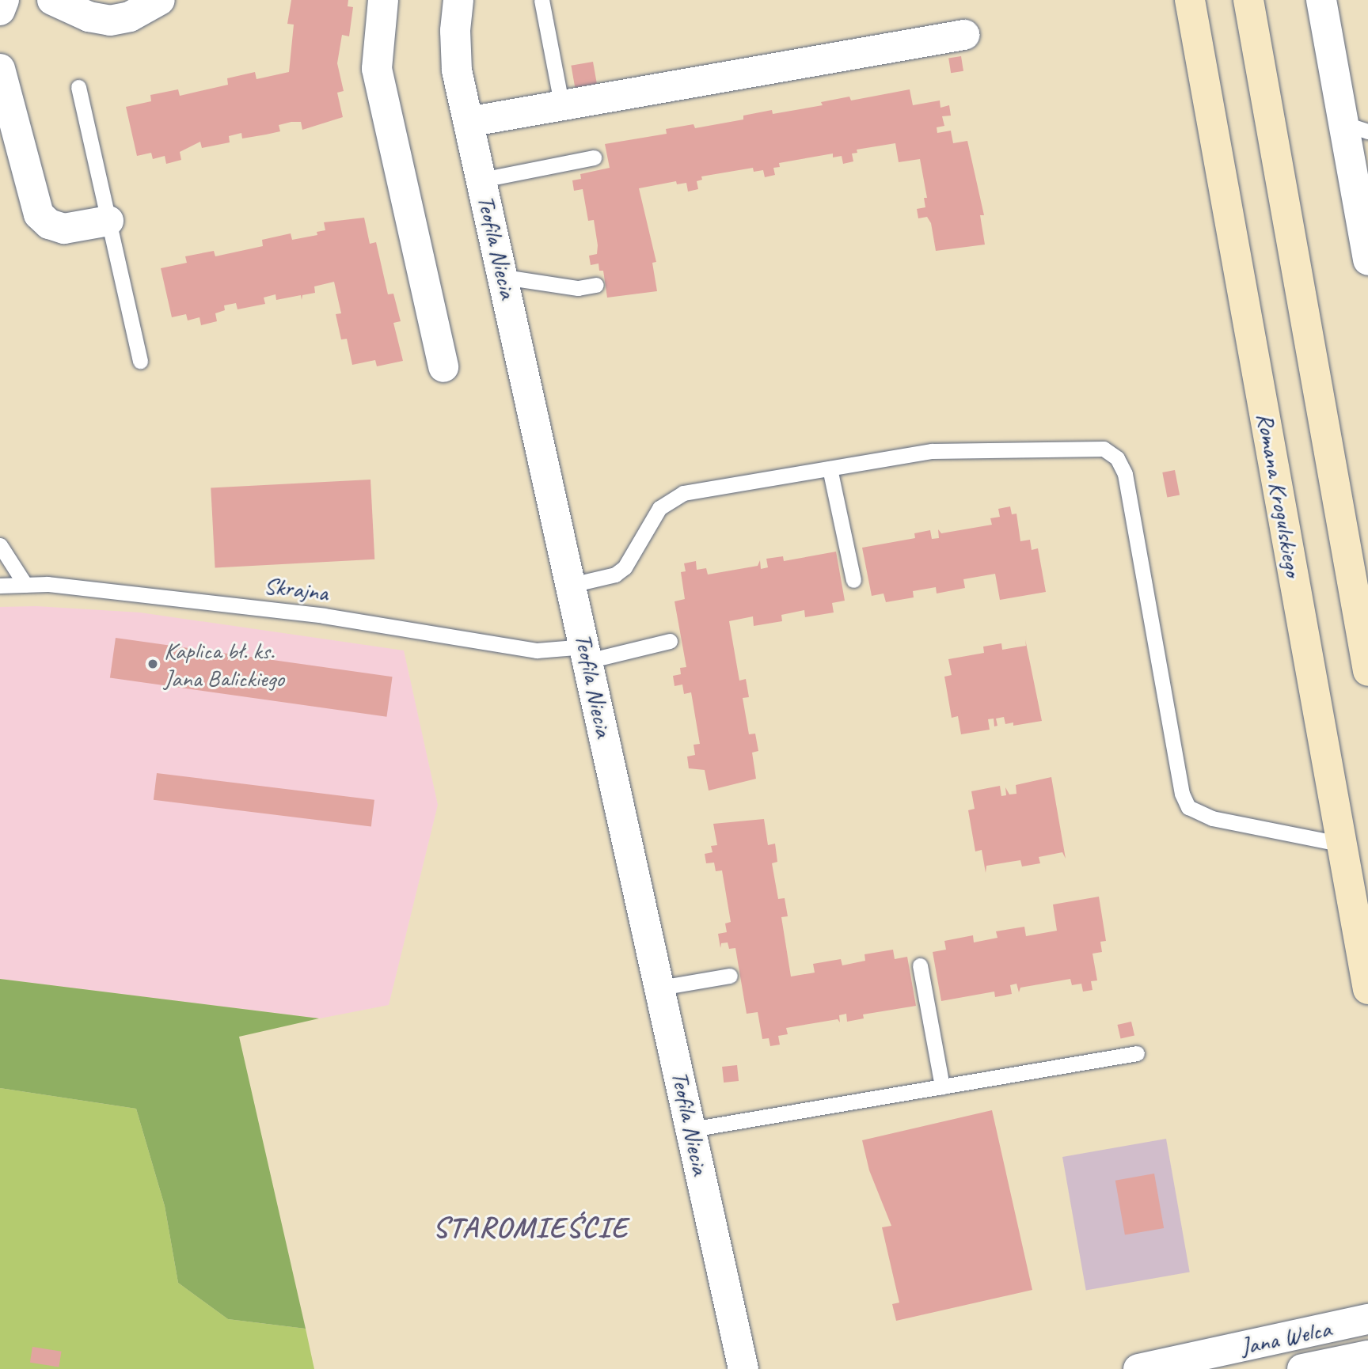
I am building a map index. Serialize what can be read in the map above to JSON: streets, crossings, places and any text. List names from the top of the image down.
{
  "streets": {
    "main road": ["Romana Krogulskiego"],
    "street": ["Teofila Niecia", "Jana Welca"],
    "lane": ["Skrajna"]
  },
  "crossings": [
    ["Teofila Niecia", "Skrajna"]
  ],
  "districts": ["STAROMIEŚCIE"],
  "places": ["Kaplica bł. ks. Jana Balickiego"]
}
